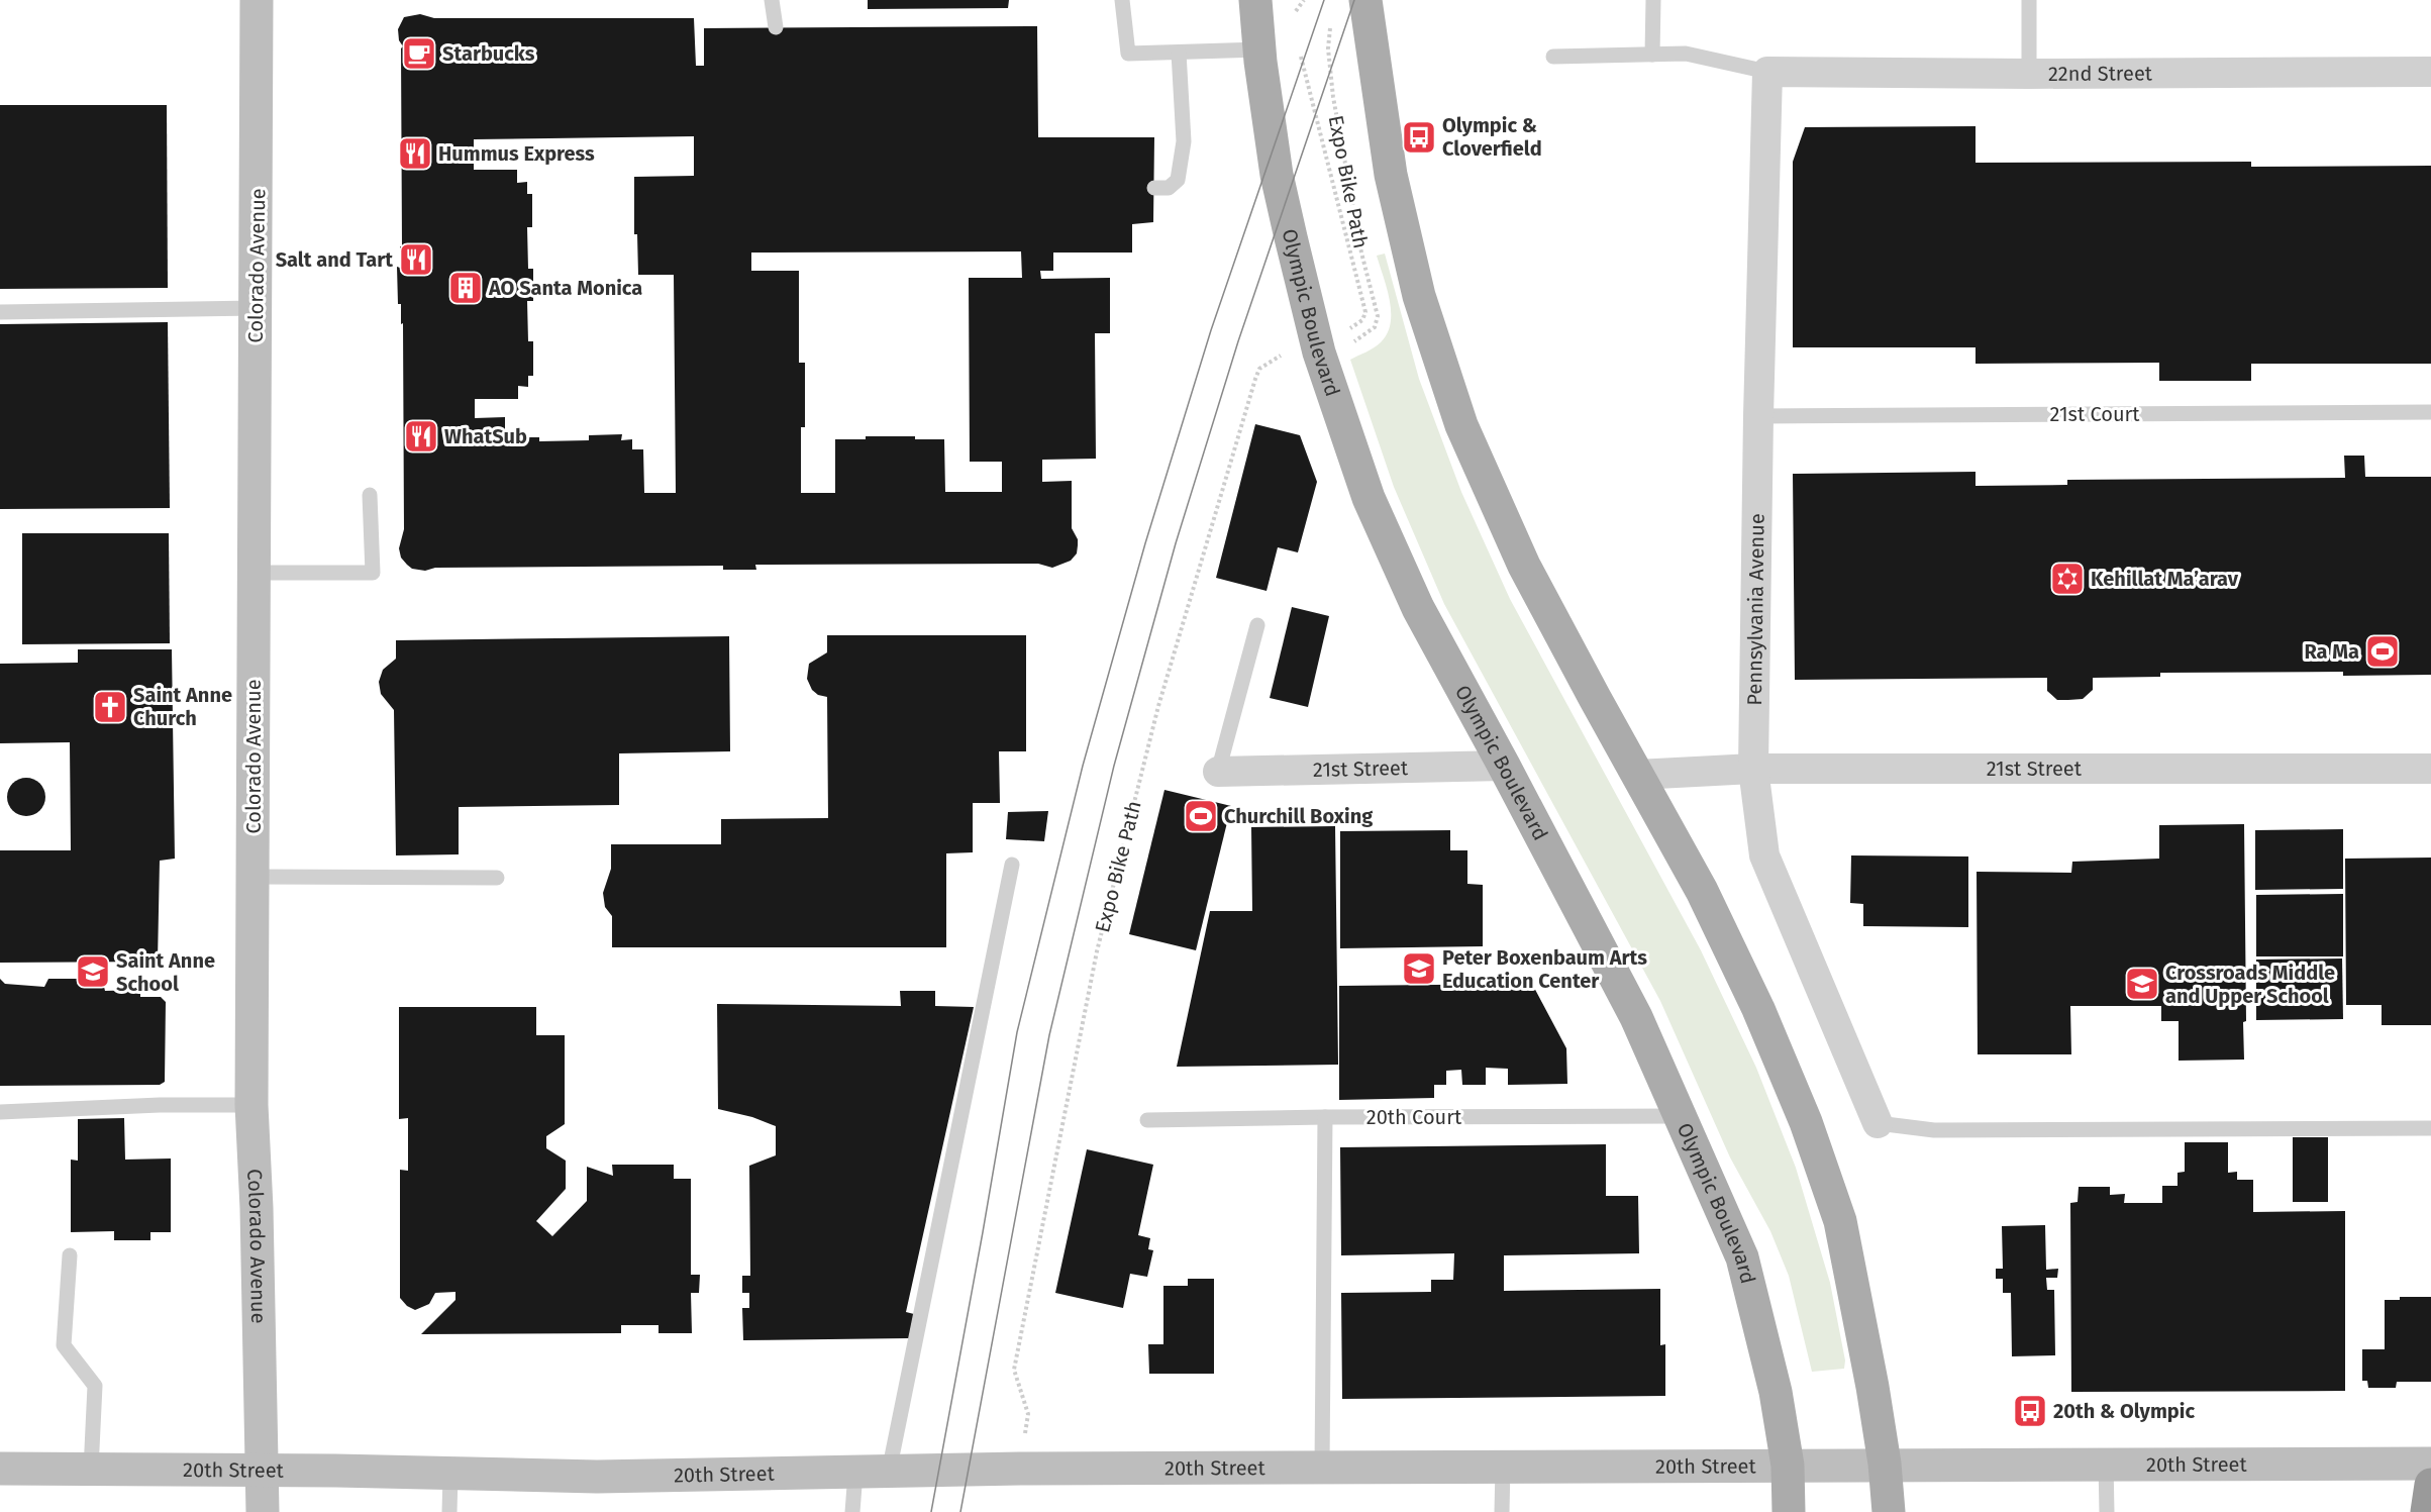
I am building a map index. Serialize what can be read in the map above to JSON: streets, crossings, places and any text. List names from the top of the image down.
{
  "streets": {
    "main road": ["Colorado Avenue", "Olympic Boulevard", "20th Street"],
    "street": ["22nd Street", "Pennsylvania Avenue", "21st Street"],
    "lane": ["21st Court", "20th Court"],
    "path": ["Expo Bike Path"]
  },
  "crossings": [
    ["22nd Street", "Pennsylvania Avenue"],
    ["Colorado Avenue", "20th Street"],
    ["Olympic Boulevard", "21st Street"],
    ["Olympic Boulevard", "20th Court"],
    ["Olympic Boulevard", "20th Street"],
    ["21st Court", "Pennsylvania Avenue"],
    ["Pennsylvania Avenue", "21st Street"]
  ],
  "places": {
    "cafe": ["Starbucks"],
    "bus stop": ["Olympic & Cloverfield", "20th & Olympic"],
    "restaurant": ["Hummus Express", "Salt and Tart", "WhatSub"],
    "building": ["AO Santa Monica"],
    "synagogue": ["Kehillat Ma’arav"],
    "sports": ["Ra Ma", "Churchill Boxing"],
    "church": ["Saint Anne Church"],
    "school or university": ["Peter Boxenbaum Arts Education Center", "Saint Anne School", "Crossroads Middle and Upper School"]
  }
}
